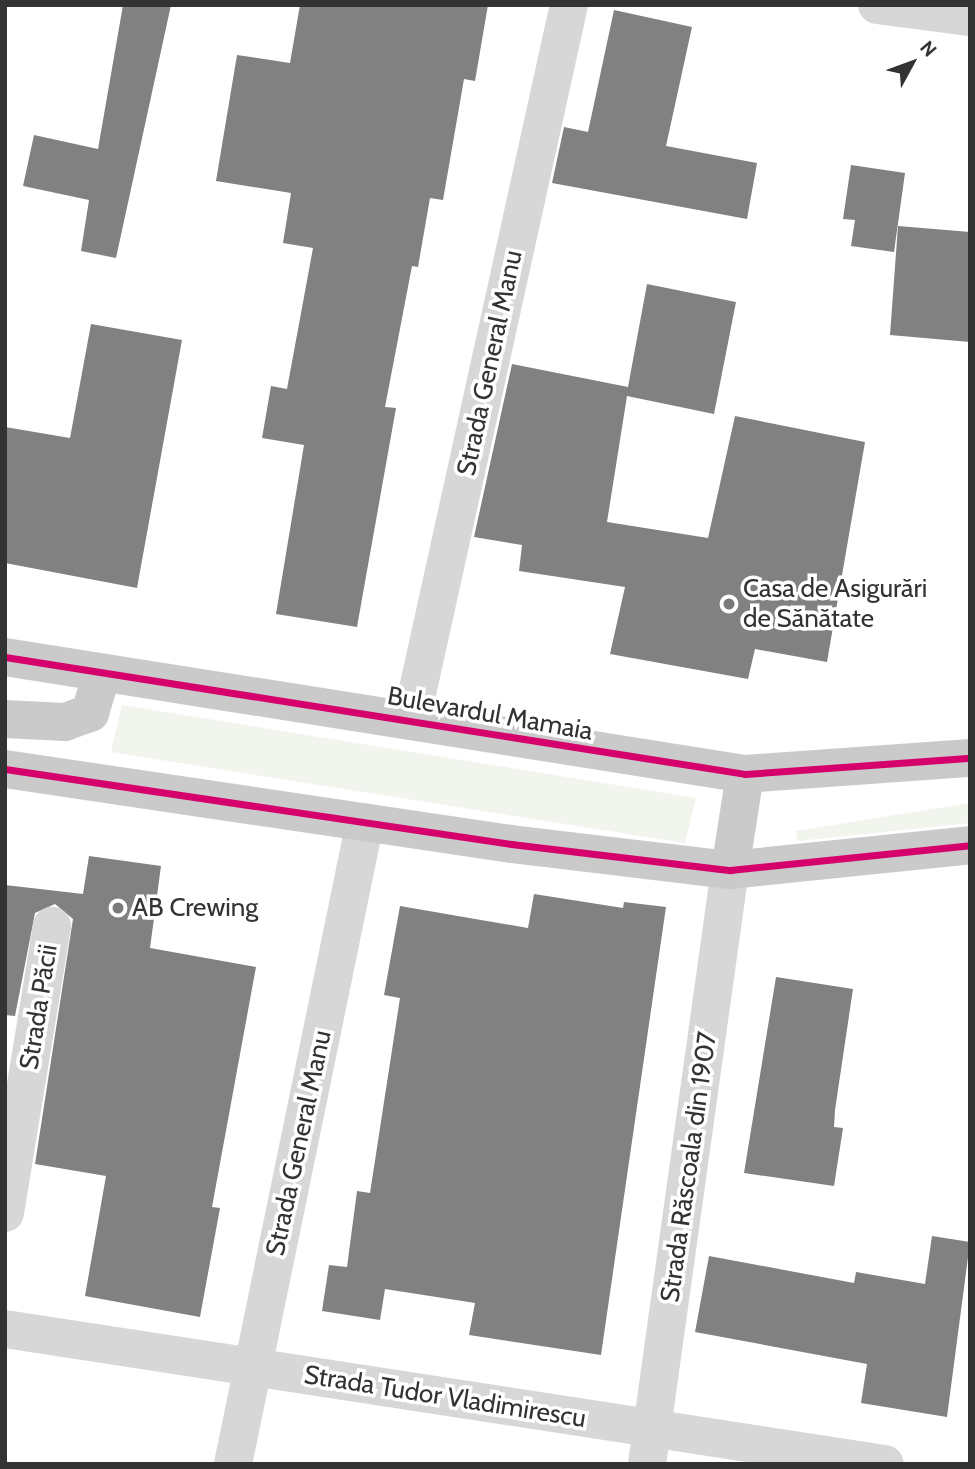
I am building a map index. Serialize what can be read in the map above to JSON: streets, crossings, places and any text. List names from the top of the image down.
{
  "streets": {
    "main road": ["Bulevardul Mamaia"],
    "street": [
      "Strada General Manu",
      "Strada Păcii",
      "Strada Răscoala din 1907",
      "Strada Tudor Vladimirescu"
    ]
  },
  "crossings": [
    ["Strada General Manu", "Bulevardul Mamaia"],
    ["Strada General Manu", "Strada Tudor Vladimirescu"],
    ["Strada Răscoala din 1907", "Strada Tudor Vladimirescu"]
  ],
  "places": ["Casa de Asigurări de Sănătate", "AB Crewing"],
  "north": "top right"
}
